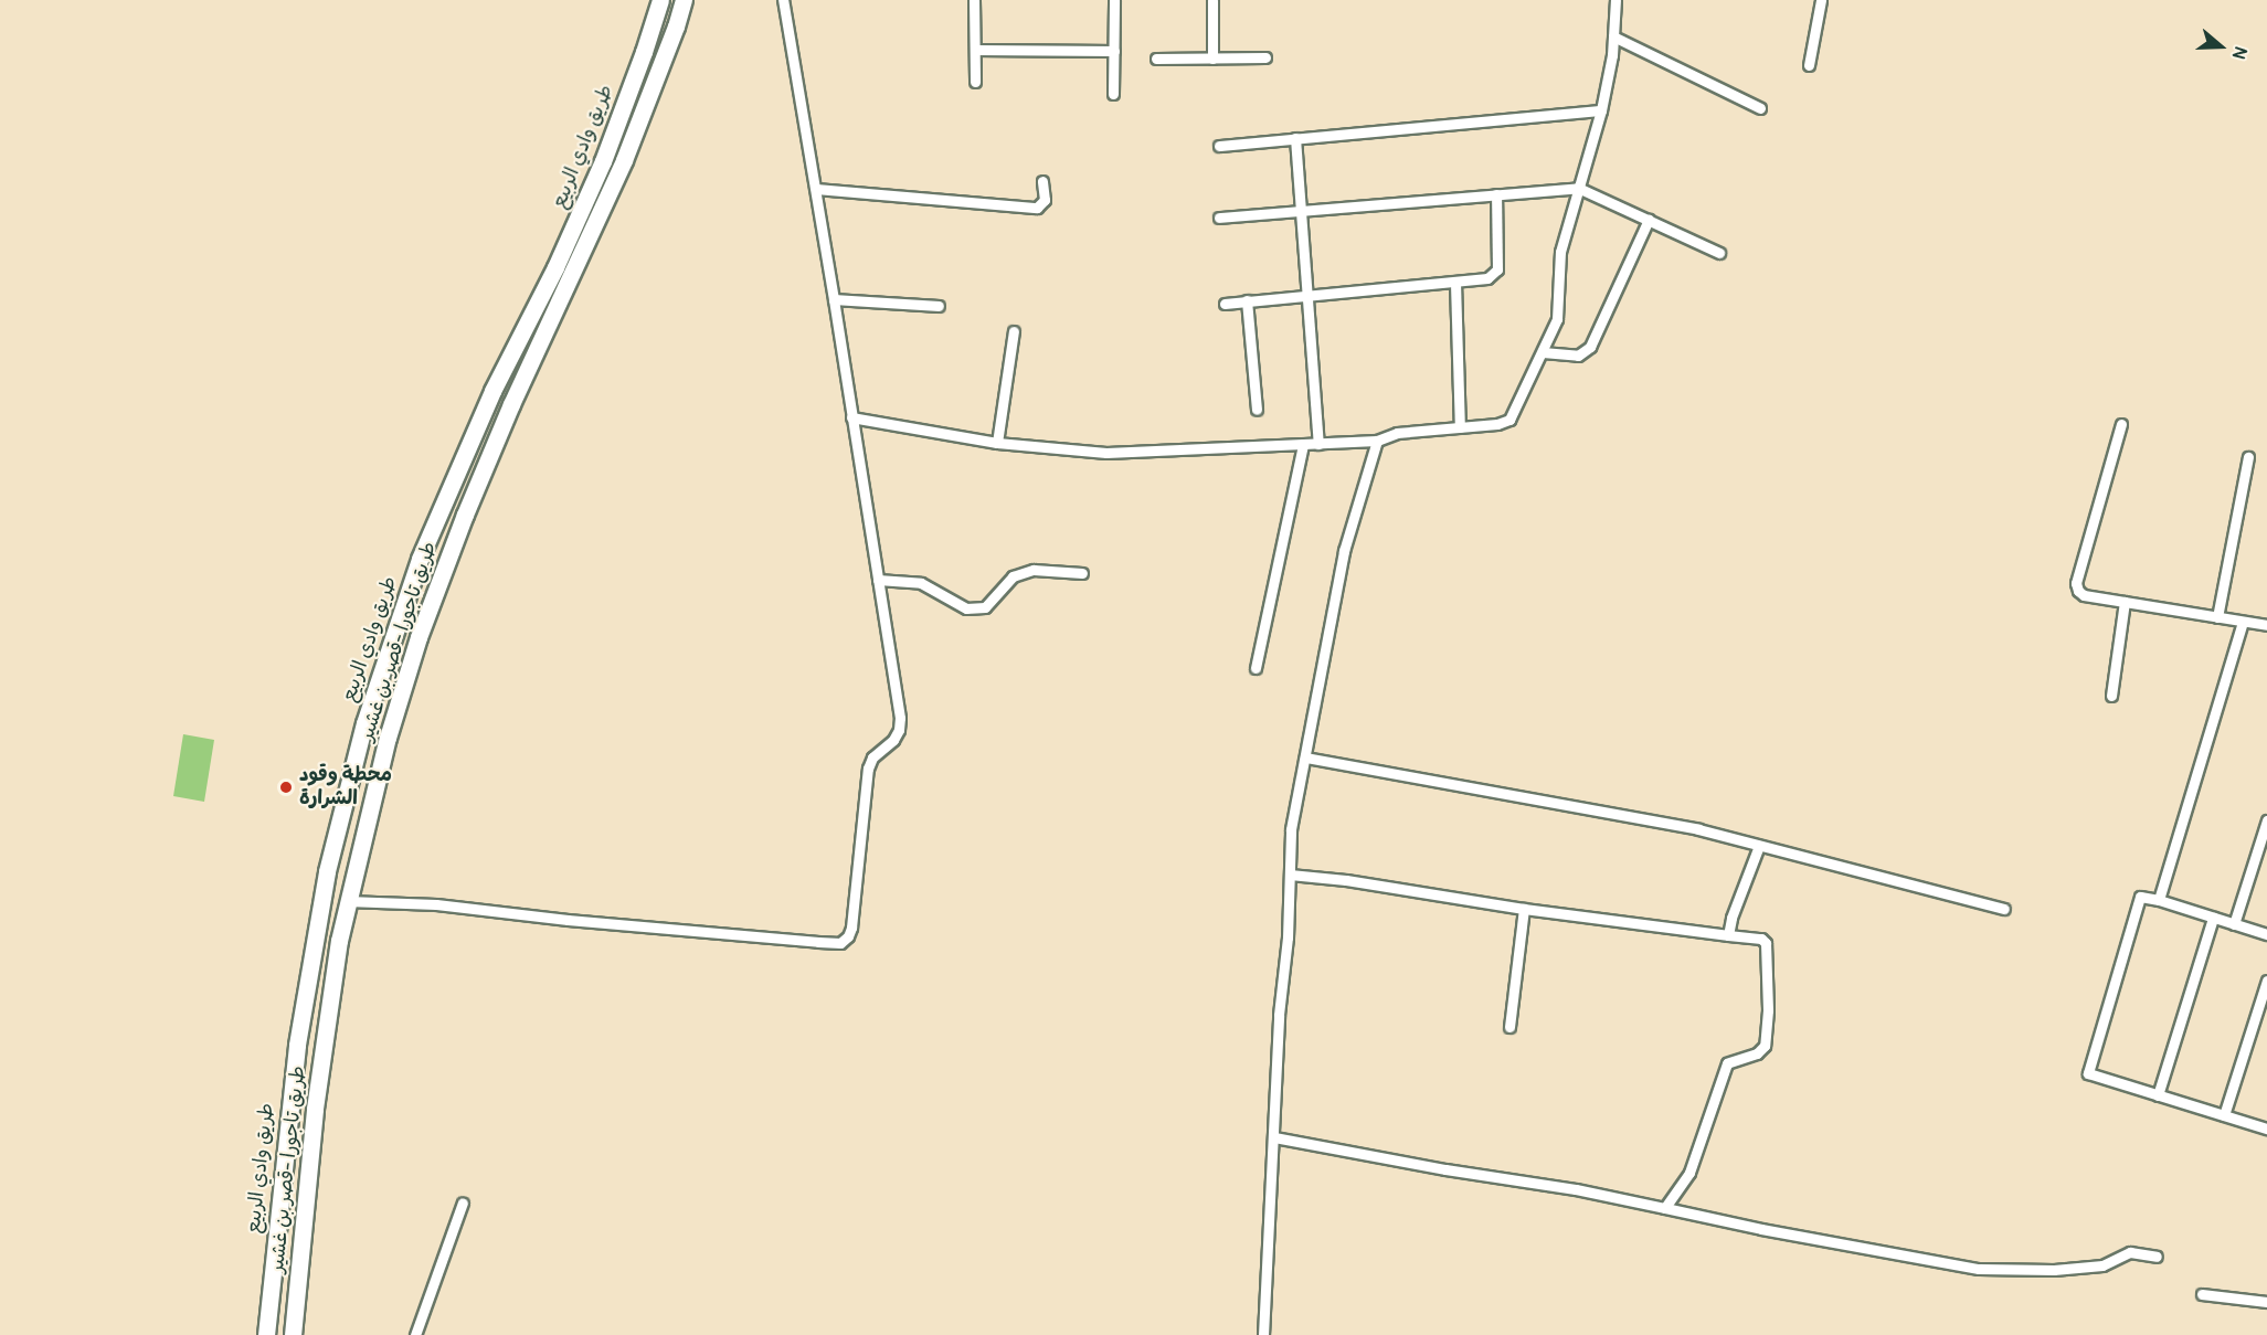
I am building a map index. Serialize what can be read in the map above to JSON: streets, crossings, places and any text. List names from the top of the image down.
{
  "streets": {
    "highway": ["طريق وادي الربيع", "طريق تاجورا -قصر بن غشير"]
  },
  "places": ["محطة وقود الشرارة"],
  "north": "right"
}
